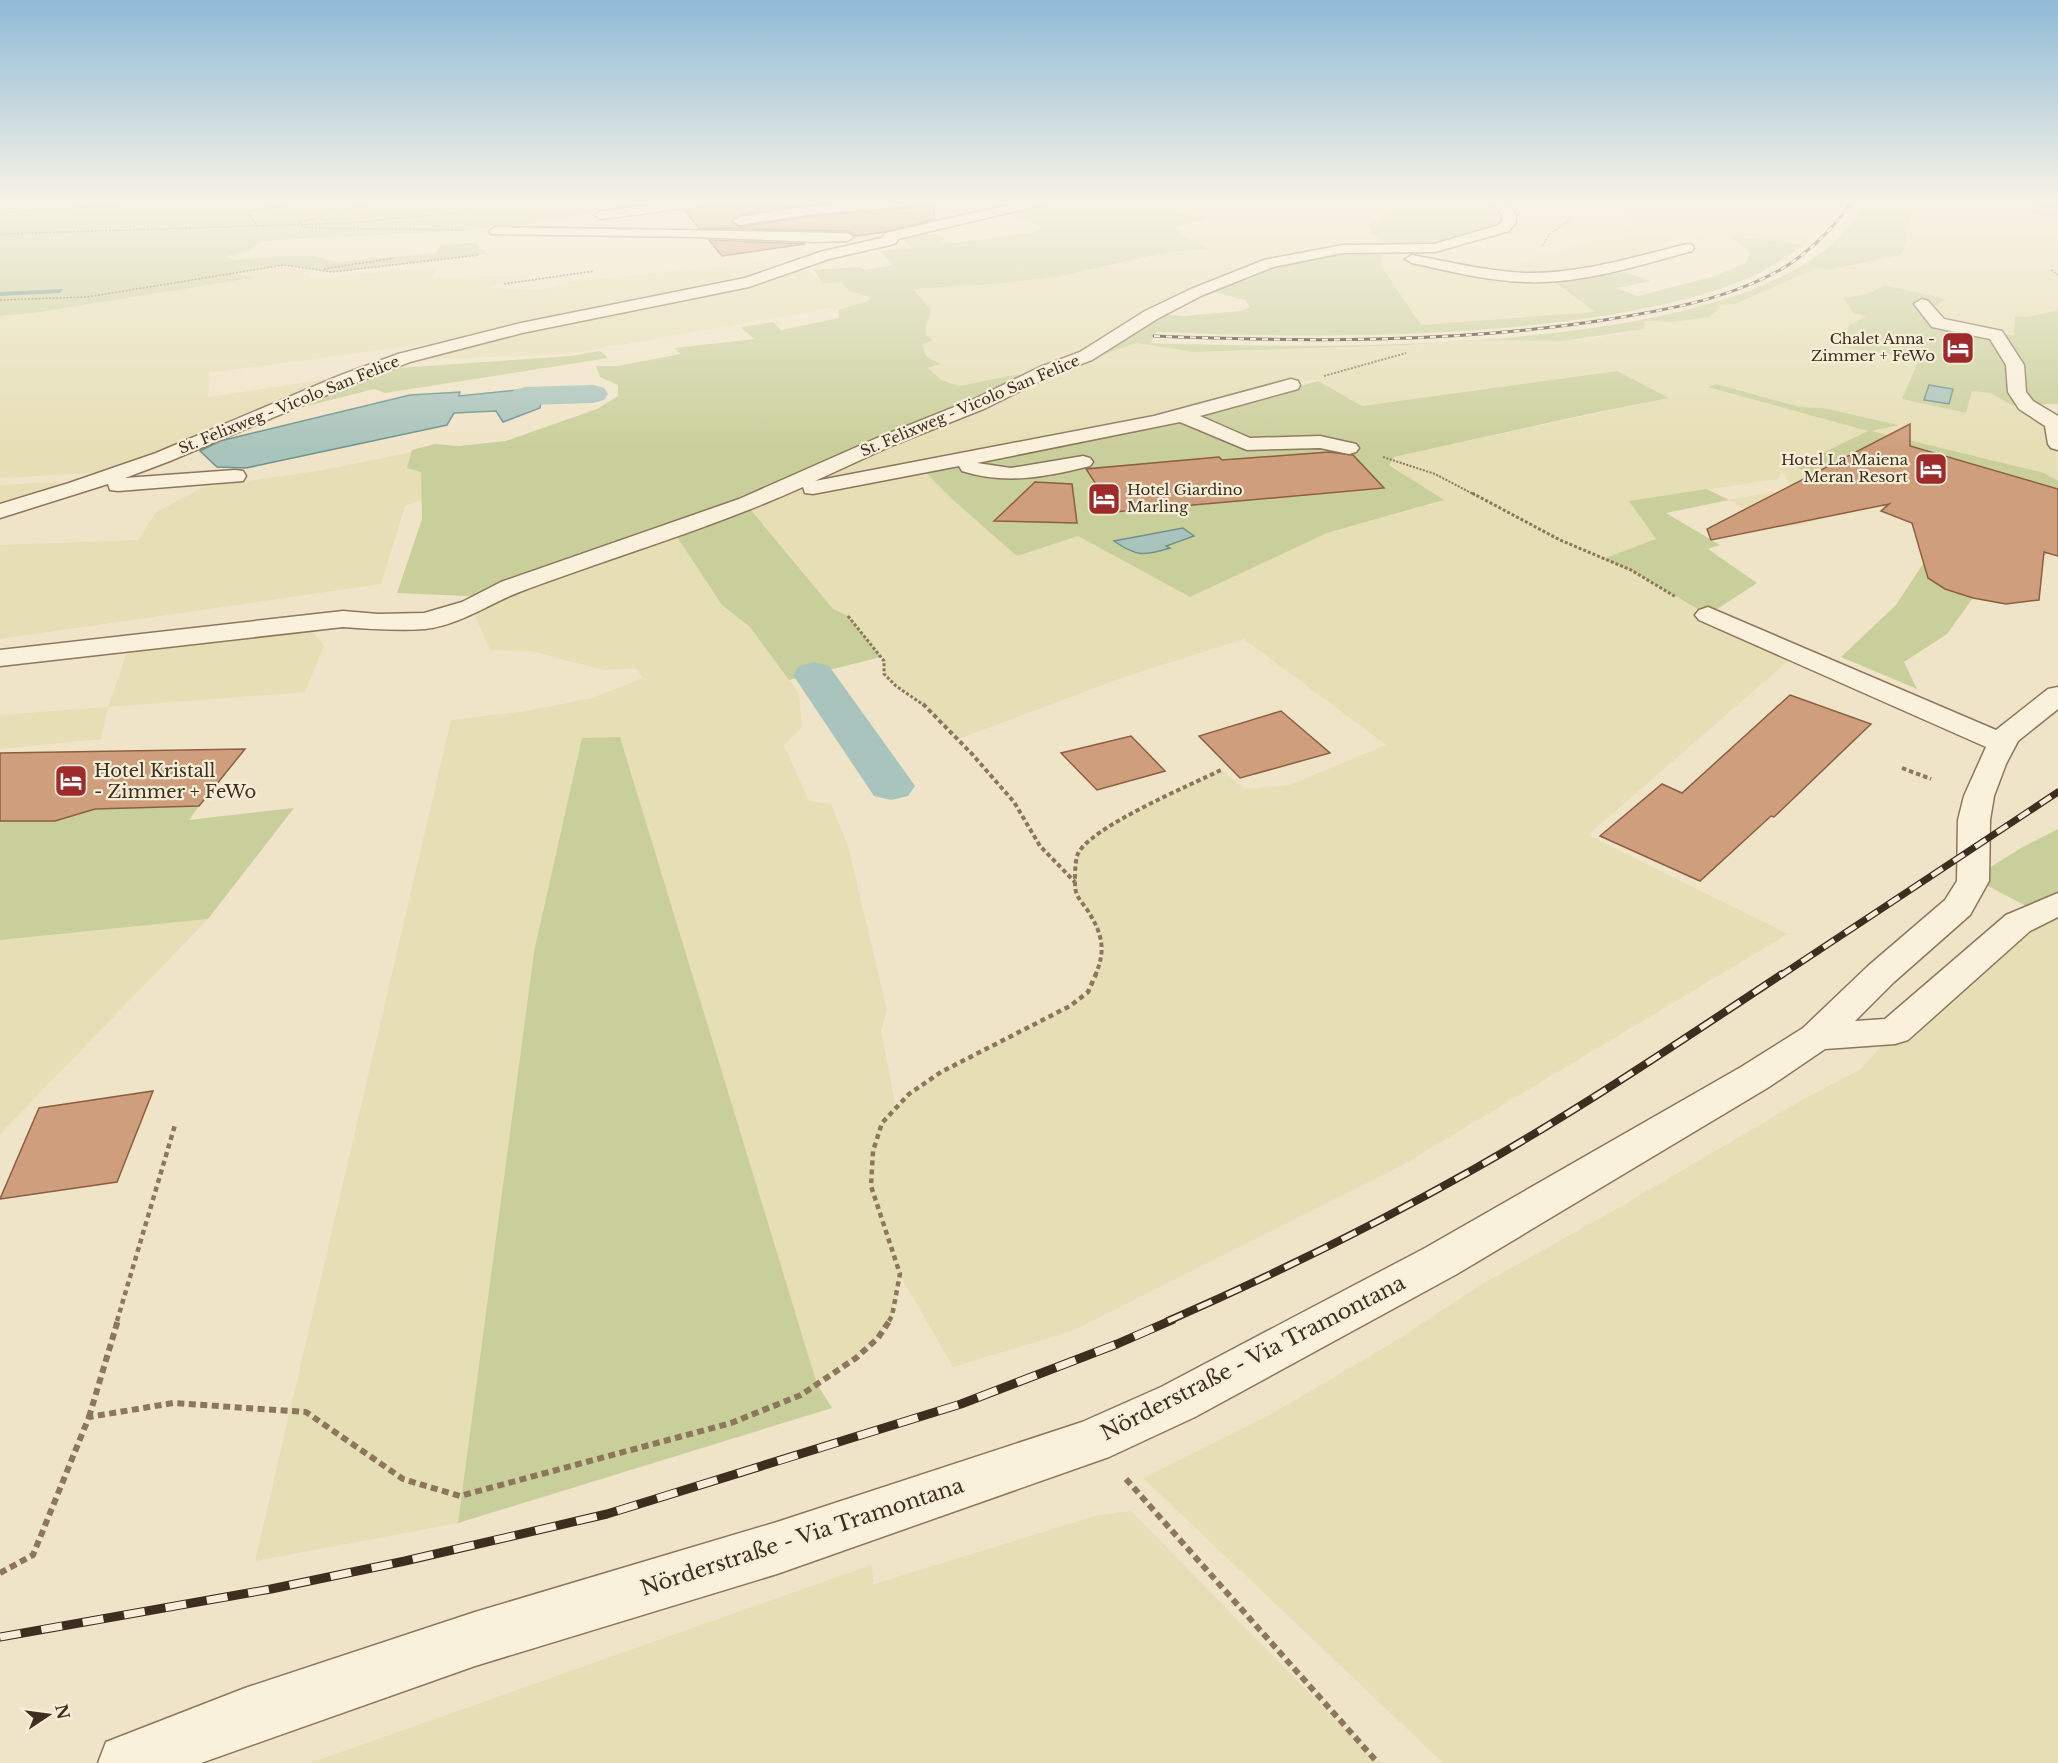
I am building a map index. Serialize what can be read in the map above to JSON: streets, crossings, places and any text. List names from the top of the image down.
{
  "streets": {
    "street": ["St. Felixweg - Vicolo San Felice", "Nörderstraße - Via Tramontana"]
  },
  "places": {
    "hotel": [
      "Chalet Anna - Zimmer + FeWo",
      "Hotel La Maiena Meran Resort",
      "Hotel Giardino Marling",
      "Hotel Kristall - Zimmer + FeWo"
    ]
  },
  "north": "right"
}
